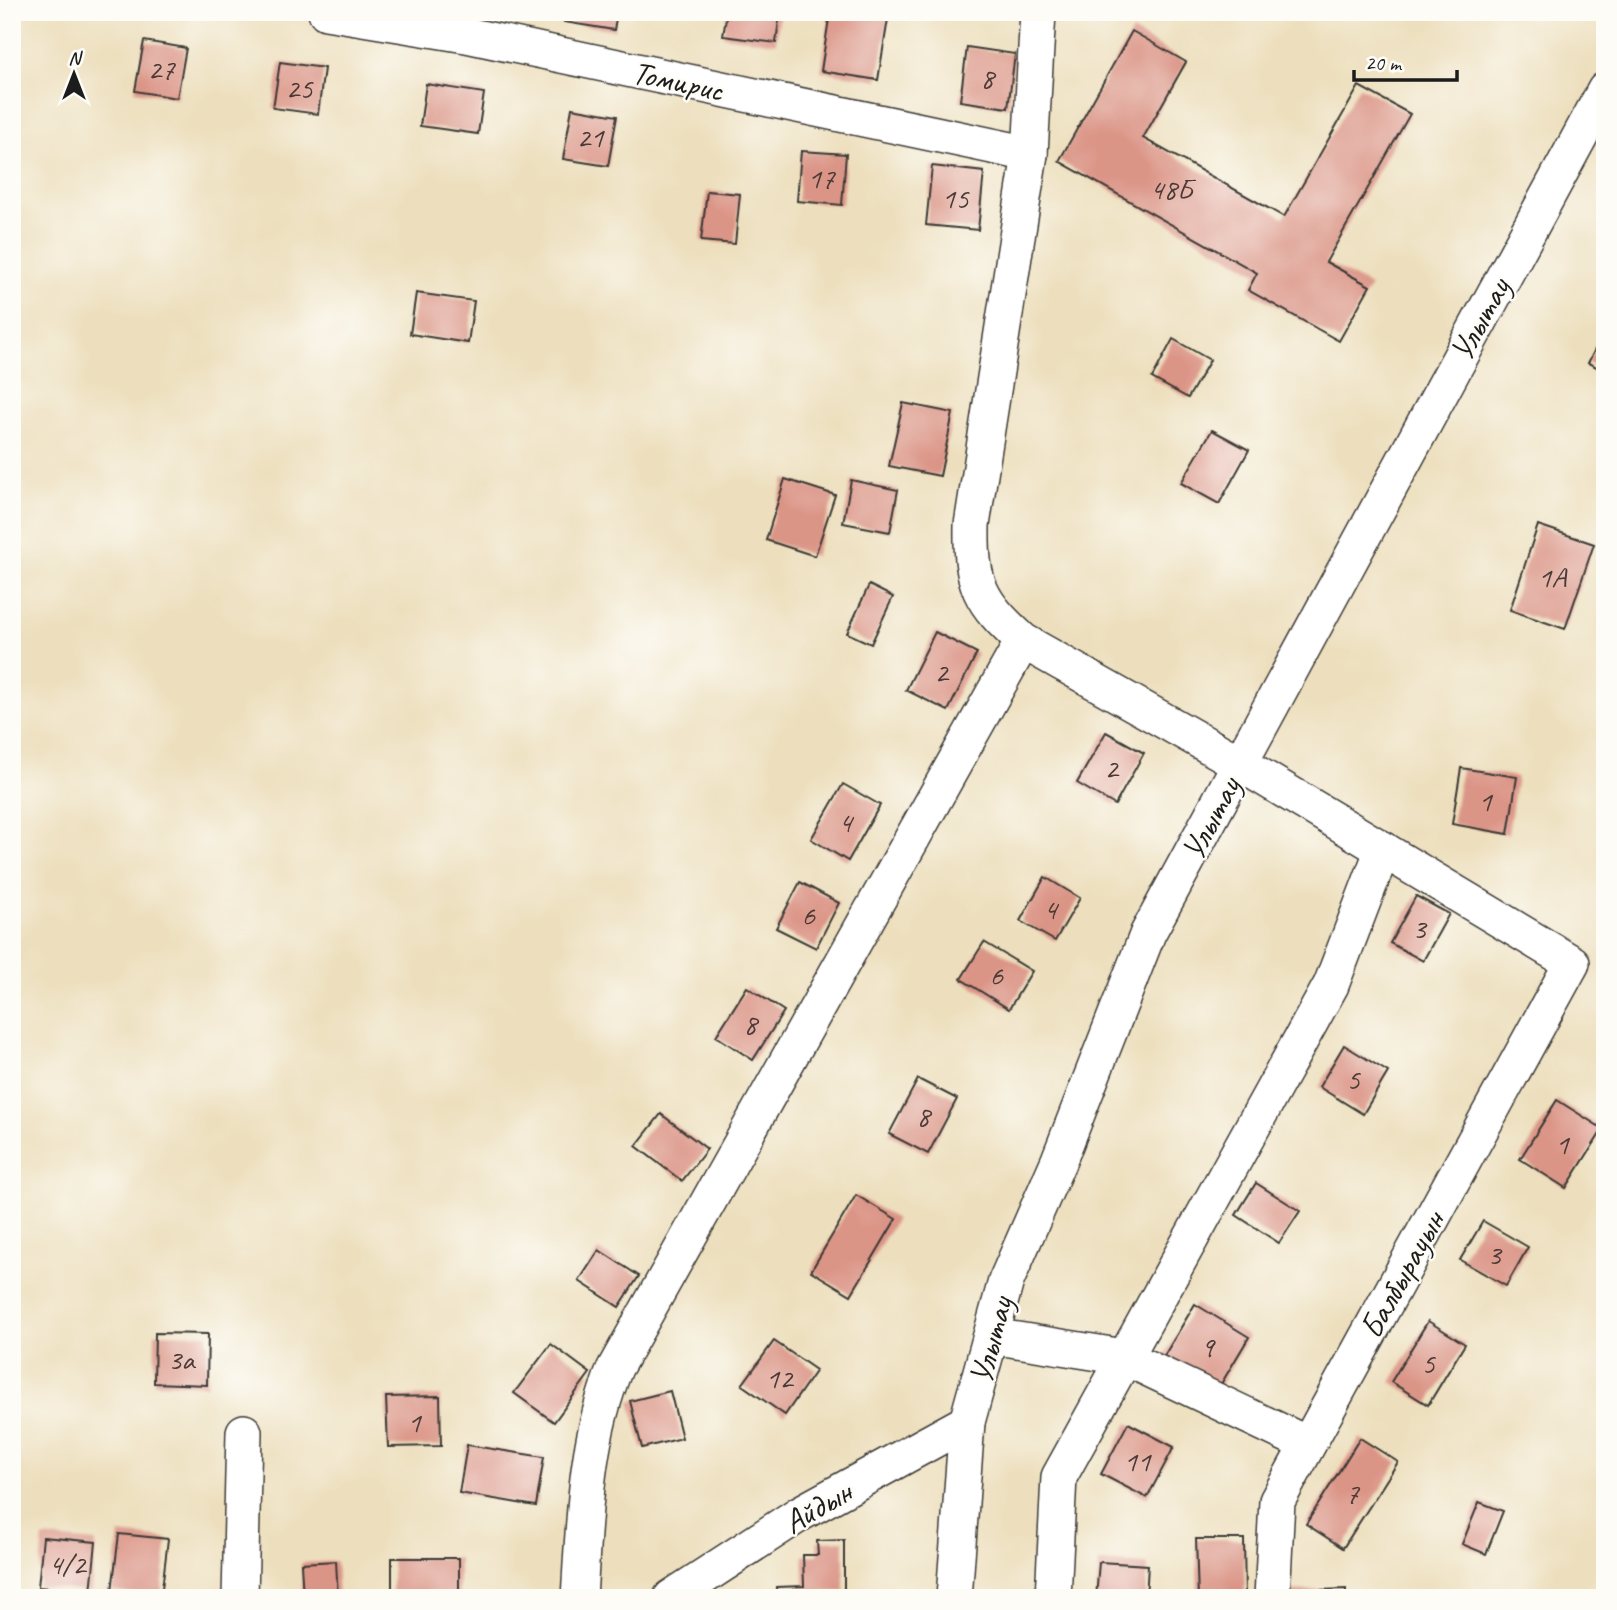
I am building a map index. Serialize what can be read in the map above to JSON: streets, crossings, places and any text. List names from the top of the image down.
{
  "streets": {
    "street": [
      "Томирис",
      "Улытау",
      "Балбырауын",
      "Айдын"
    ]
  },
  "crossings": [
    ["Улытау", "Айдын"]
  ],
  "house_numbers": [
    "27",
    "8",
    "25",
    "21",
    "17",
    "48Б",
    "15",
    "1А",
    "2",
    "2",
    "1",
    "4",
    "4",
    "6",
    "3",
    "6",
    "8",
    "5",
    "8",
    "1",
    "3",
    "9",
    "3а",
    "5",
    "12",
    "1",
    "11",
    "7",
    "4/2"
  ],
  "scale_bar": "20 m",
  "north": "top"
}
